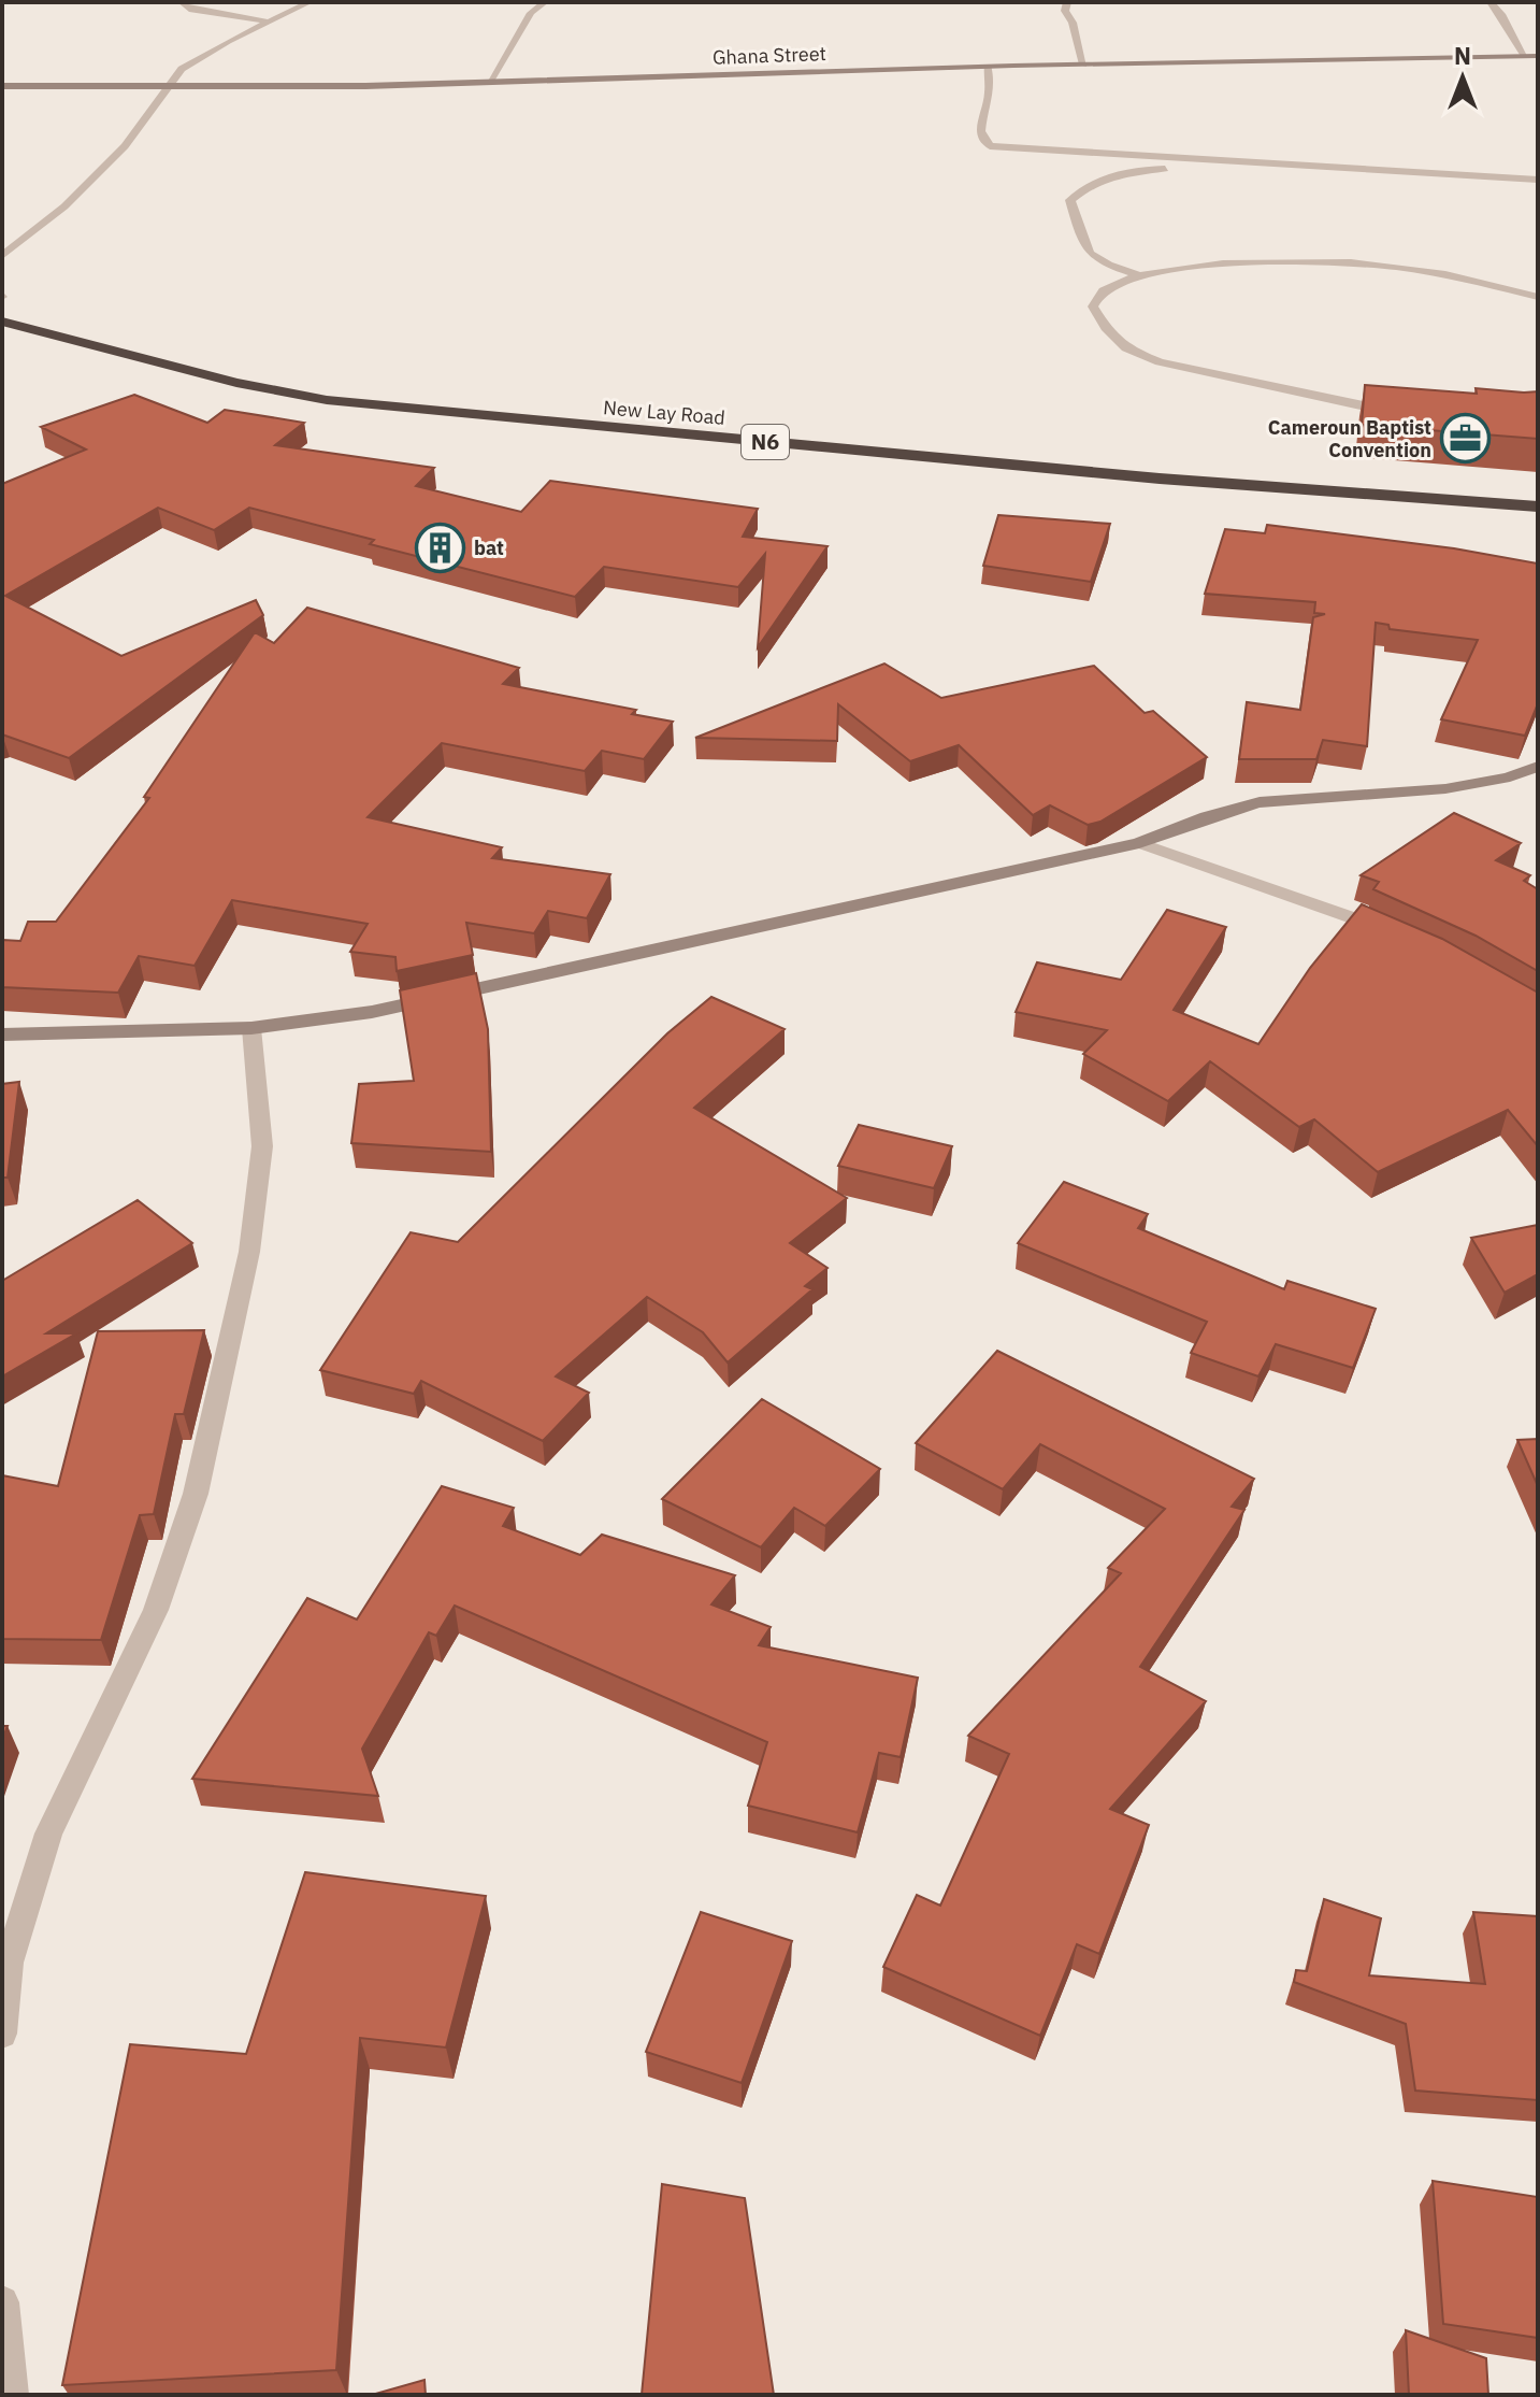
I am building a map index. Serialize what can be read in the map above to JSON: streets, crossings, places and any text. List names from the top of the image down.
{
  "streets": {
    "highway": ["New Lay Road", "N6"],
    "street": ["Ghana Street"]
  },
  "places": {
    "office": ["Cameroun Baptist Convention"],
    "building": ["bat"]
  },
  "north": "top"
}
